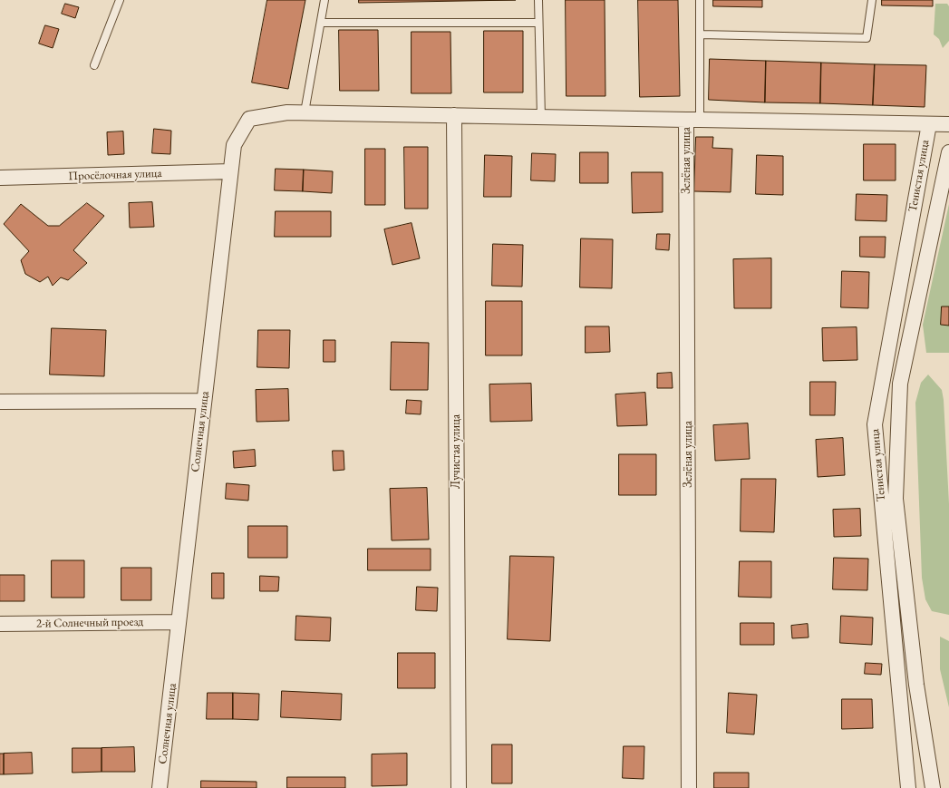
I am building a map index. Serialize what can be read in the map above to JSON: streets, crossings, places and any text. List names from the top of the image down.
{
  "streets": {
    "street": [
      "Зелёная улица",
      "Просёлочная улица",
      "Тенистая улица",
      "Солнечная улица",
      "Лучистая улица",
      "2-й Солнечный проезд"
    ]
  },
  "crossings": [
    ["Просёлочная улица", "Солнечная улица"],
    ["Солнечная улица", "2-й Солнечный проезд"]
  ]
}
